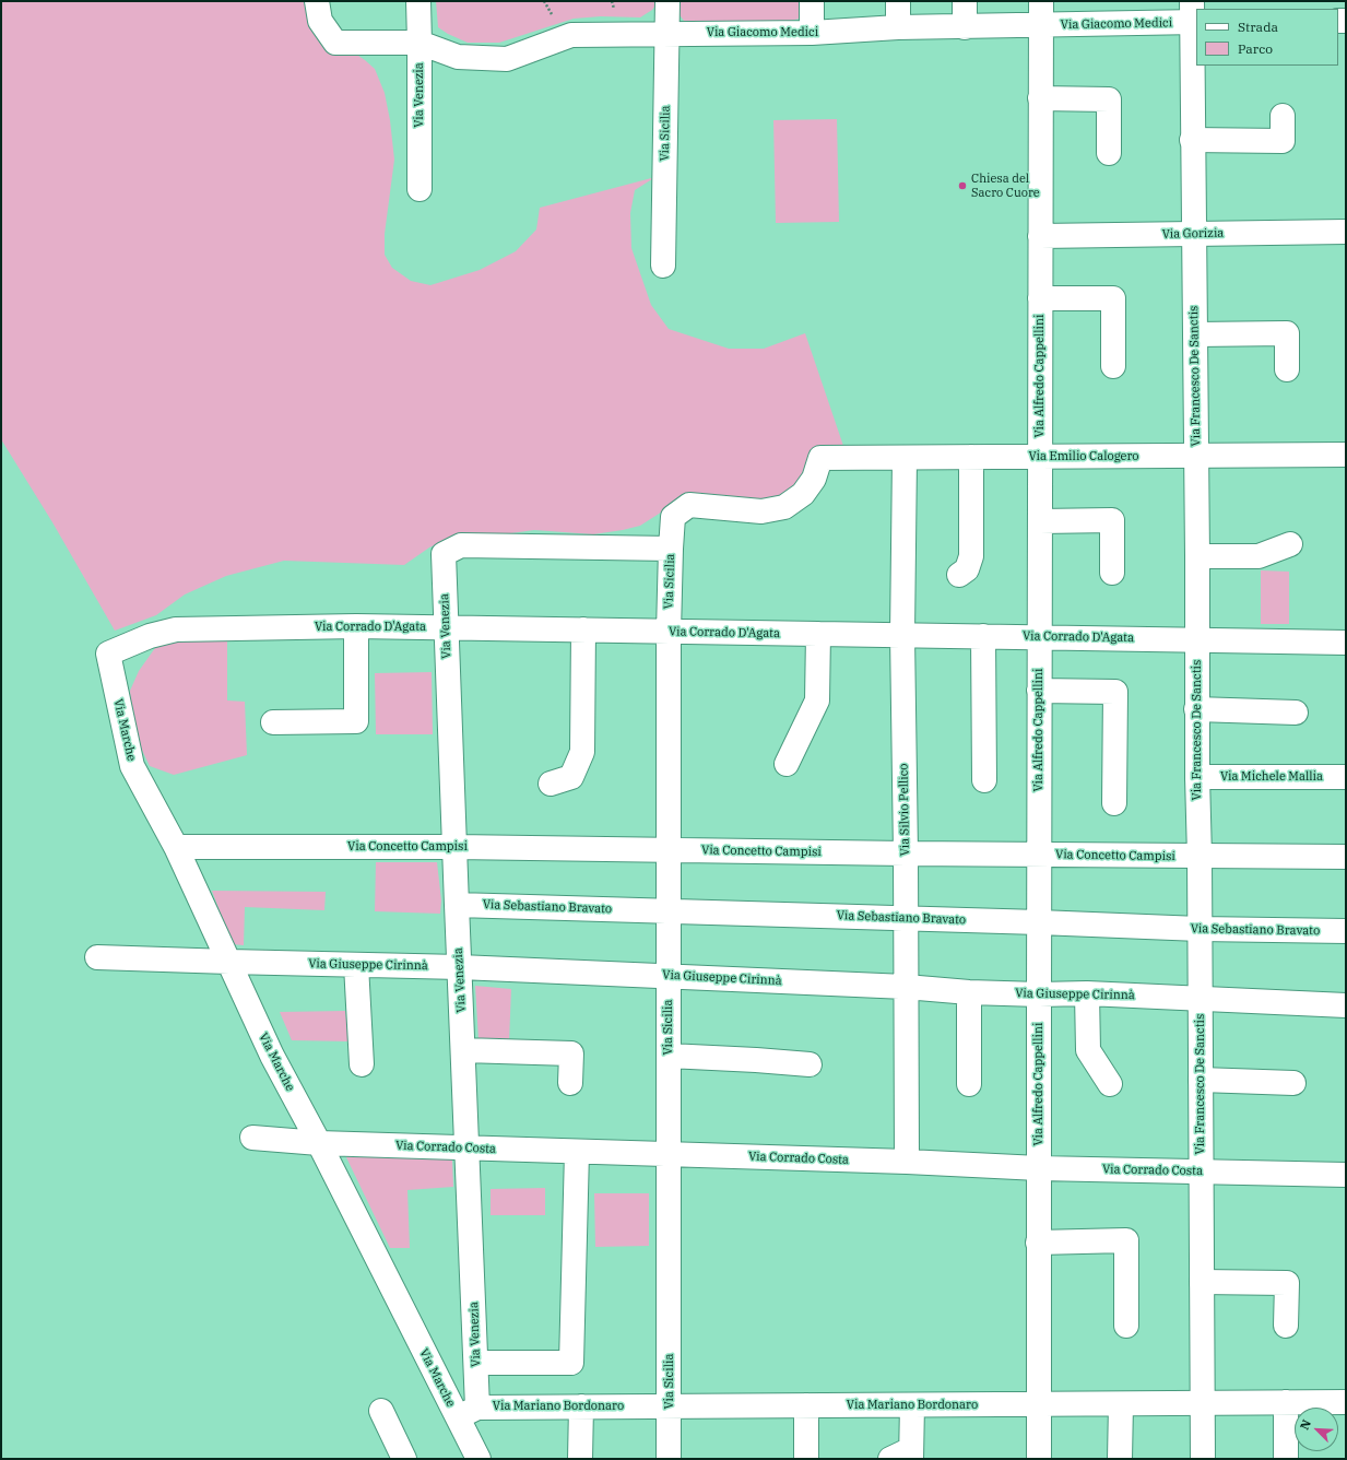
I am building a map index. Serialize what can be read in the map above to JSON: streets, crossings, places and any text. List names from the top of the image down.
{
  "streets": {
    "street": [
      "Via Giacomo Medici",
      "Via Venezia",
      "Via Sicilia",
      "Via Gorizia",
      "Via Alfredo Cappellini",
      "Via Francesco De Sanctis",
      "Via Emilio Calogero",
      "Via Corrado D'Agata",
      "Via Marche",
      "Via Michele Mallia",
      "Via Silvio Pellico",
      "Via Concetto Campisi",
      "Via Sebastiano Bravato",
      "Via Giuseppe Cirinnà",
      "Via Corrado Costa",
      "Via Mariano Bordonaro"
    ]
  },
  "crossings": [
    ["Via Giacomo Medici", "Via Venezia"],
    ["Via Giacomo Medici", "Via Sicilia"],
    ["Via Giacomo Medici", "Via Alfredo Cappellini"],
    ["Via Giacomo Medici", "Via Francesco De Sanctis"],
    ["Via Venezia", "Via Sicilia"],
    ["Via Venezia", "Via Corrado D'Agata"],
    ["Via Venezia", "Via Marche"],
    ["Via Venezia", "Via Concetto Campisi"],
    ["Via Venezia", "Via Sebastiano Bravato"],
    ["Via Venezia", "Via Giuseppe Cirinnà"],
    ["Via Venezia", "Via Corrado Costa"],
    ["Via Venezia", "Via Mariano Bordonaro"],
    ["Via Sicilia", "Via Emilio Calogero"],
    ["Via Sicilia", "Via Corrado D'Agata"],
    ["Via Sicilia", "Via Concetto Campisi"],
    ["Via Sicilia", "Via Sebastiano Bravato"],
    ["Via Sicilia", "Via Giuseppe Cirinnà"],
    ["Via Sicilia", "Via Corrado Costa"],
    ["Via Sicilia", "Via Mariano Bordonaro"],
    ["Via Gorizia", "Via Alfredo Cappellini"],
    ["Via Gorizia", "Via Francesco De Sanctis"],
    ["Via Alfredo Cappellini", "Via Emilio Calogero"],
    ["Via Alfredo Cappellini", "Via Corrado D'Agata"],
    ["Via Alfredo Cappellini", "Via Concetto Campisi"],
    ["Via Alfredo Cappellini", "Via Sebastiano Bravato"],
    ["Via Alfredo Cappellini", "Via Giuseppe Cirinnà"],
    ["Via Alfredo Cappellini", "Via Corrado Costa"],
    ["Via Alfredo Cappellini", "Via Mariano Bordonaro"],
    ["Via Francesco De Sanctis", "Via Emilio Calogero"],
    ["Via Francesco De Sanctis", "Via Corrado D'Agata"],
    ["Via Francesco De Sanctis", "Via Michele Mallia"],
    ["Via Francesco De Sanctis", "Via Concetto Campisi"],
    ["Via Francesco De Sanctis", "Via Sebastiano Bravato"],
    ["Via Francesco De Sanctis", "Via Giuseppe Cirinnà"],
    ["Via Francesco De Sanctis", "Via Corrado Costa"],
    ["Via Francesco De Sanctis", "Via Mariano Bordonaro"],
    ["Via Emilio Calogero", "Via Silvio Pellico"],
    ["Via Corrado D'Agata", "Via Marche"],
    ["Via Corrado D'Agata", "Via Silvio Pellico"],
    ["Via Marche", "Via Concetto Campisi"],
    ["Via Marche", "Via Giuseppe Cirinnà"],
    ["Via Marche", "Via Corrado Costa"],
    ["Via Marche", "Via Mariano Bordonaro"],
    ["Via Silvio Pellico", "Via Concetto Campisi"],
    ["Via Silvio Pellico", "Via Sebastiano Bravato"],
    ["Via Silvio Pellico", "Via Giuseppe Cirinnà"],
    ["Via Silvio Pellico", "Via Corrado Costa"]
  ],
  "places": ["Chiesa del Sacro Cuore"],
  "legend": ["Strada", "Parco"],
  "north": "top left"
}
